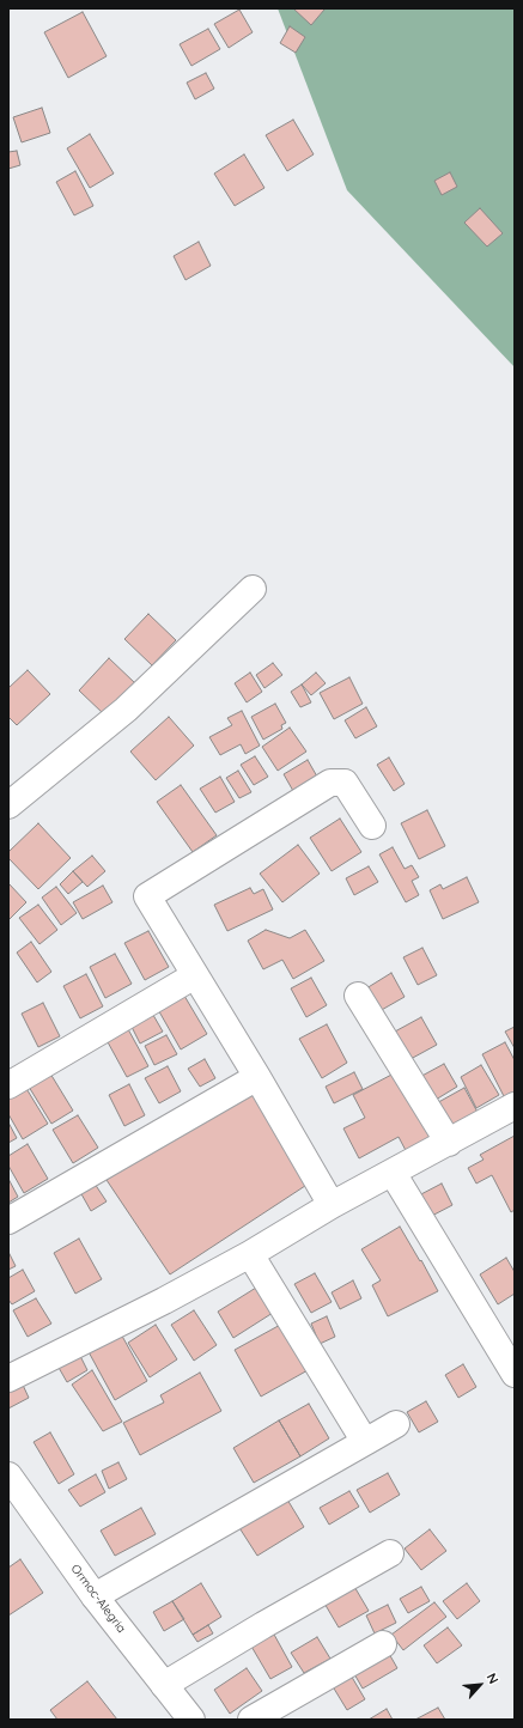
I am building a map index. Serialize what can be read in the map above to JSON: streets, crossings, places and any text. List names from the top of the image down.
{
  "streets": {
    "street": ["Ormoc-Alegria"]
  },
  "north": "top right"
}
